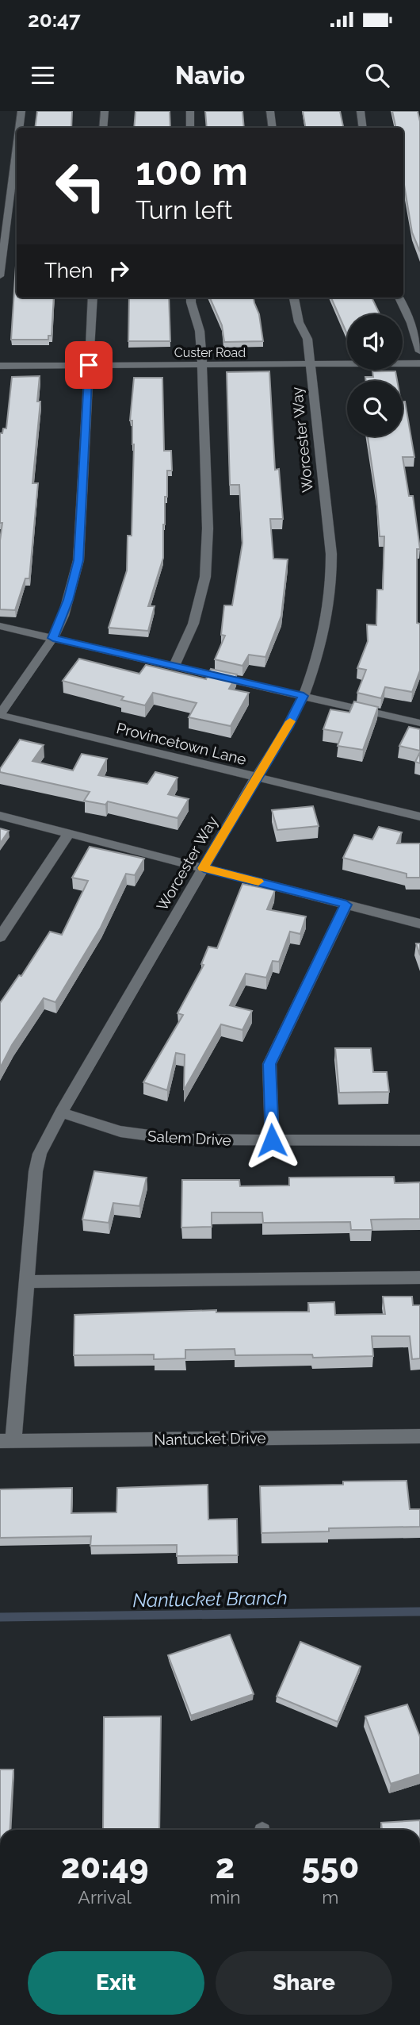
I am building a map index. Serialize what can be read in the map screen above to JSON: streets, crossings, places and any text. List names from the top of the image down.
{
  "streets": {
    "street": [
      "Custer Road",
      "Worcester Way",
      "Provincetown Lane",
      "Salem Drive",
      "Nantucket Drive"
    ]
  },
  "crossings": [
    ["Custer Road", "Worcester Way"],
    ["Worcester Way", "Provincetown Lane"],
    ["Worcester Way", "Salem Drive"],
    ["Worcester Way", "Nantucket Drive"]
  ],
  "water": ["Nantucket Branch"],
  "page": {
    "status": "20:47",
    "header": "Navio",
    "turn": ["100 m", "Turn left"],
    "then": "Then",
    "eta": [
      "20:49",
      "Arrival",
      "2",
      "min",
      "550",
      "m"
    ],
    "buttons": ["Exit", "Share"]
  }
}
